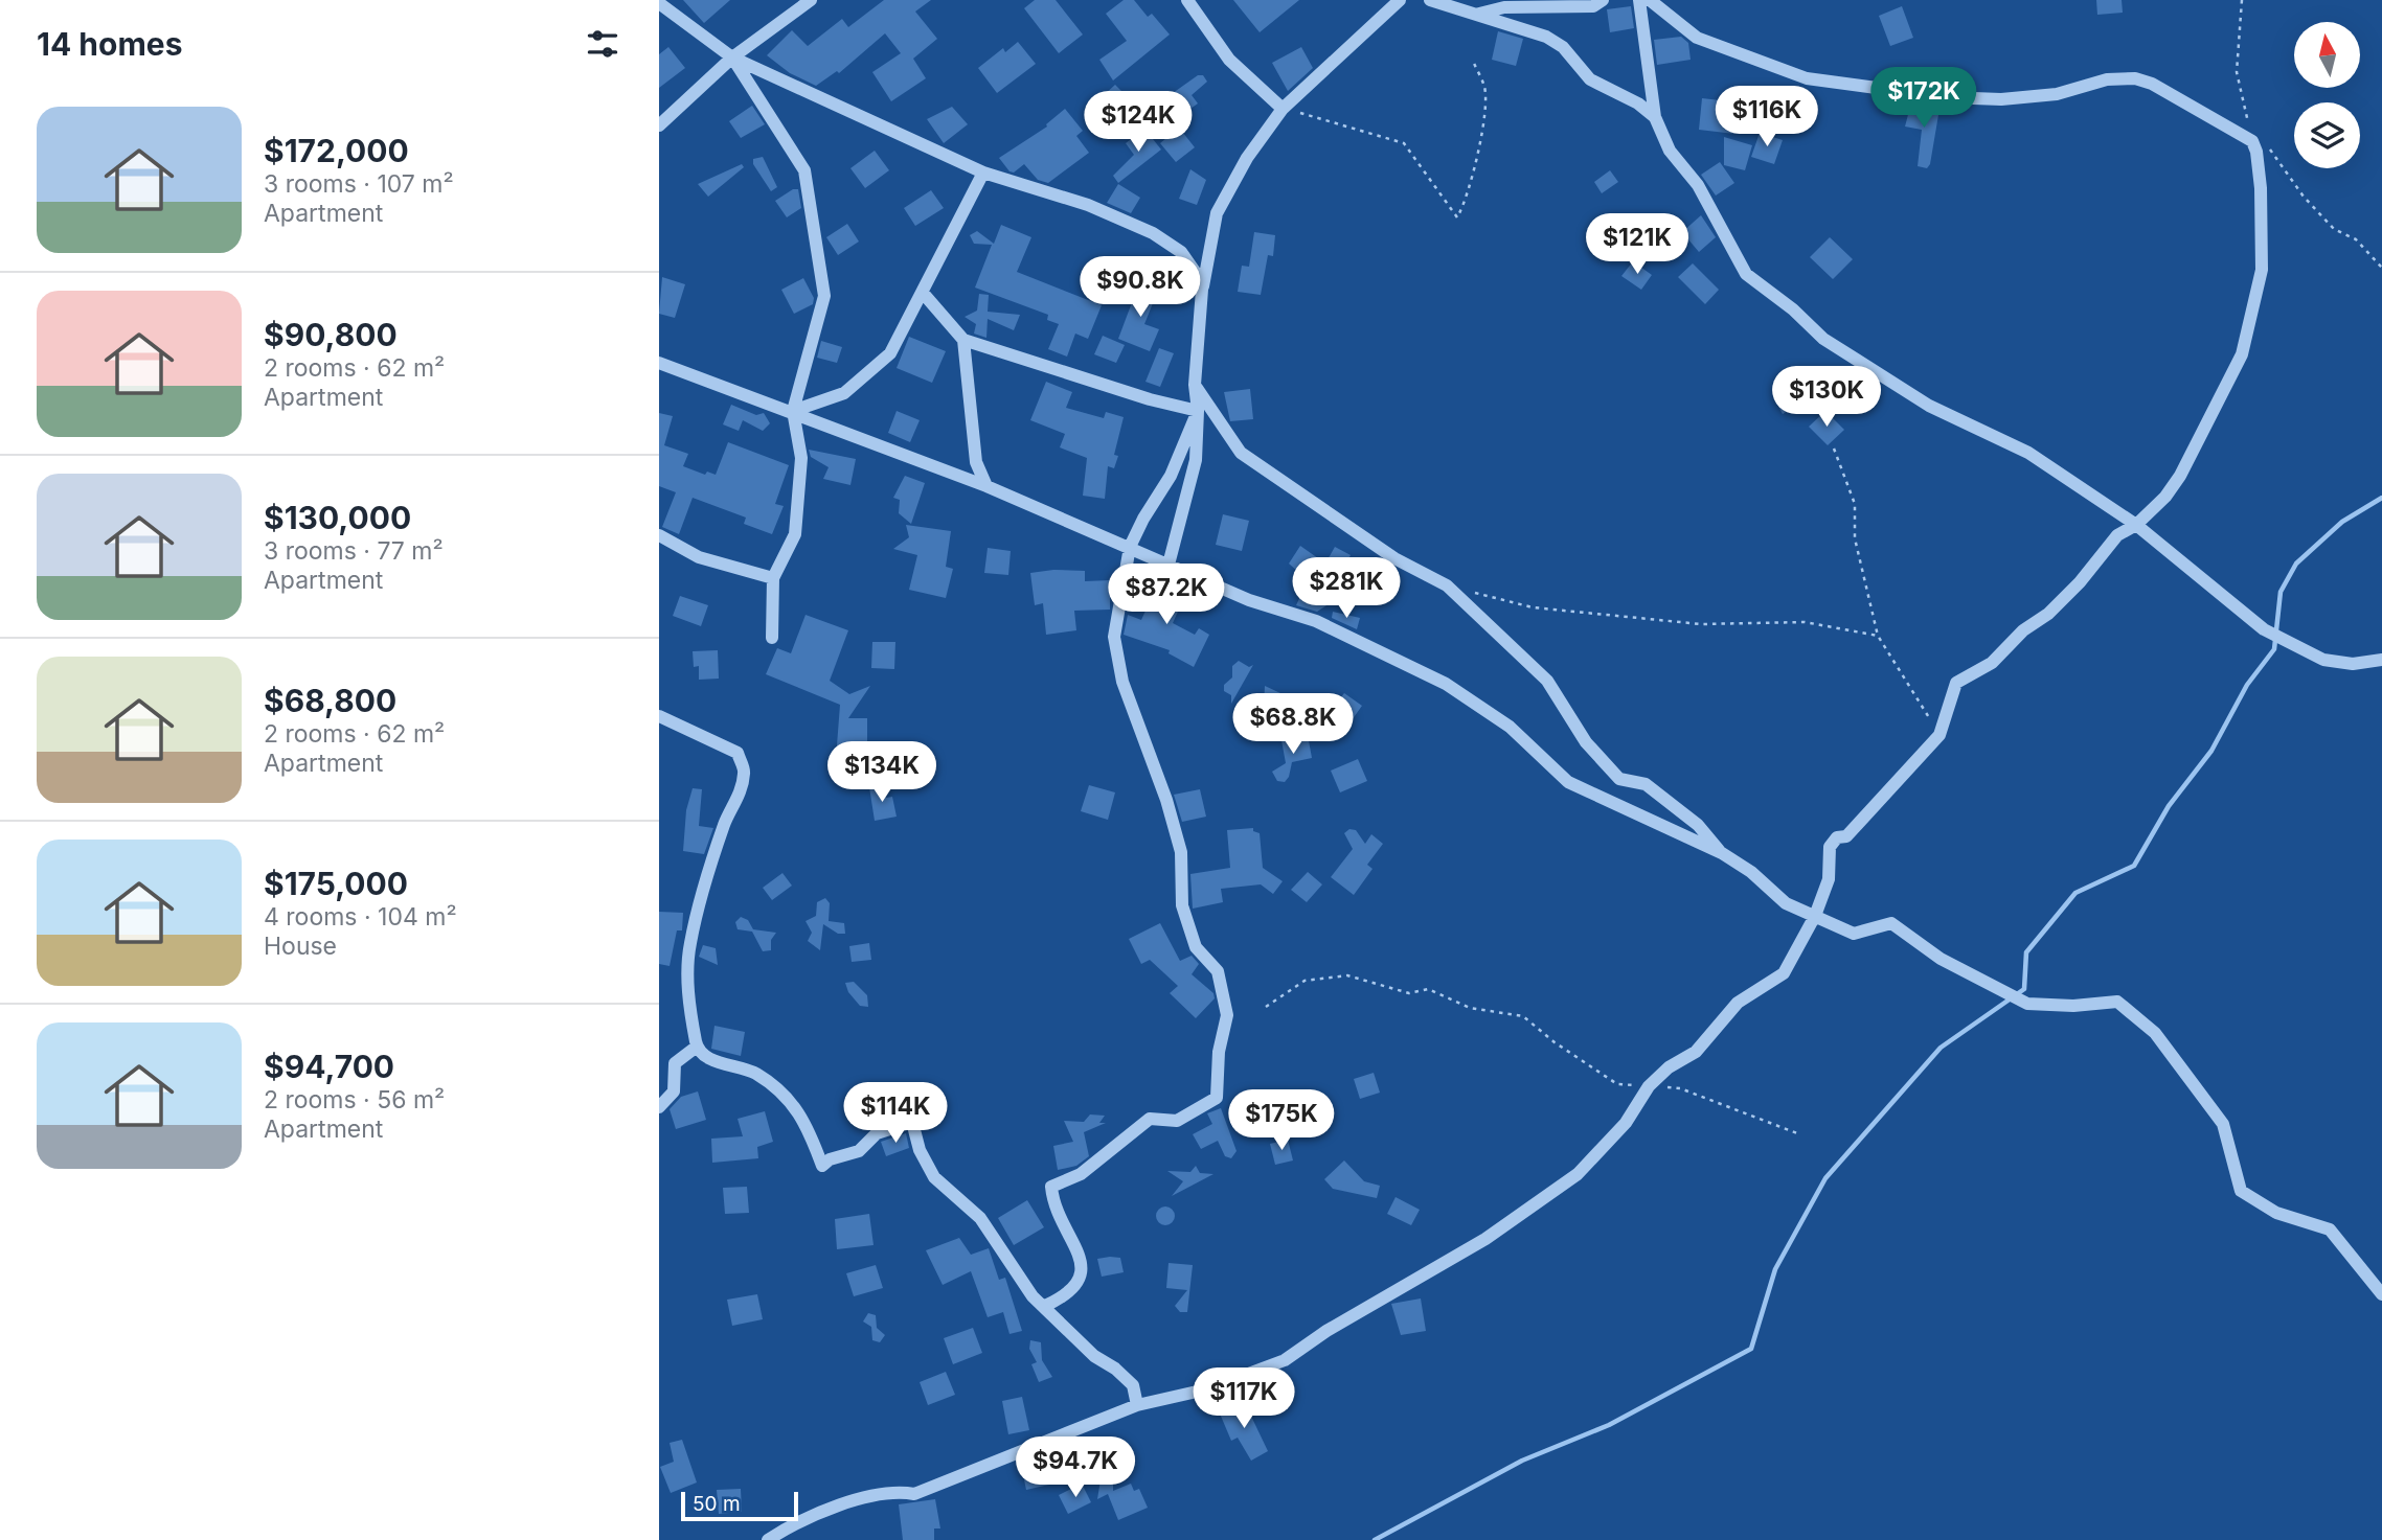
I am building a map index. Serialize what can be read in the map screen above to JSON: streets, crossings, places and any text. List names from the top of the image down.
{
  "scale_bar": "50 m",
  "north": "top",
  "page": {
    "heading": "14 homes",
    "price": [
      "$172K",
      "$116K",
      "$124K",
      "$121K",
      "$90.8K",
      "$130K",
      "$281K",
      "$87.2K",
      "$68.8K",
      "$134K",
      "$114K",
      "$175K",
      "$117K",
      "$94.7K"
    ],
    "list": [
      {
        "name": "$172,000",
        "note": "3 rooms · 107 m² · Apartment"
      },
      {
        "name": "$90,800",
        "note": "2 rooms · 62 m² · Apartment"
      },
      {
        "name": "$130,000",
        "note": "3 rooms · 77 m² · Apartment"
      },
      {
        "name": "$68,800",
        "note": "2 rooms · 62 m² · Apartment"
      },
      {
        "name": "$175,000",
        "note": "4 rooms · 104 m² · House"
      },
      {
        "name": "$94,700",
        "note": "2 rooms · 56 m² · Apartment"
      }
    ],
    "scale": "50 m"
  }
}
